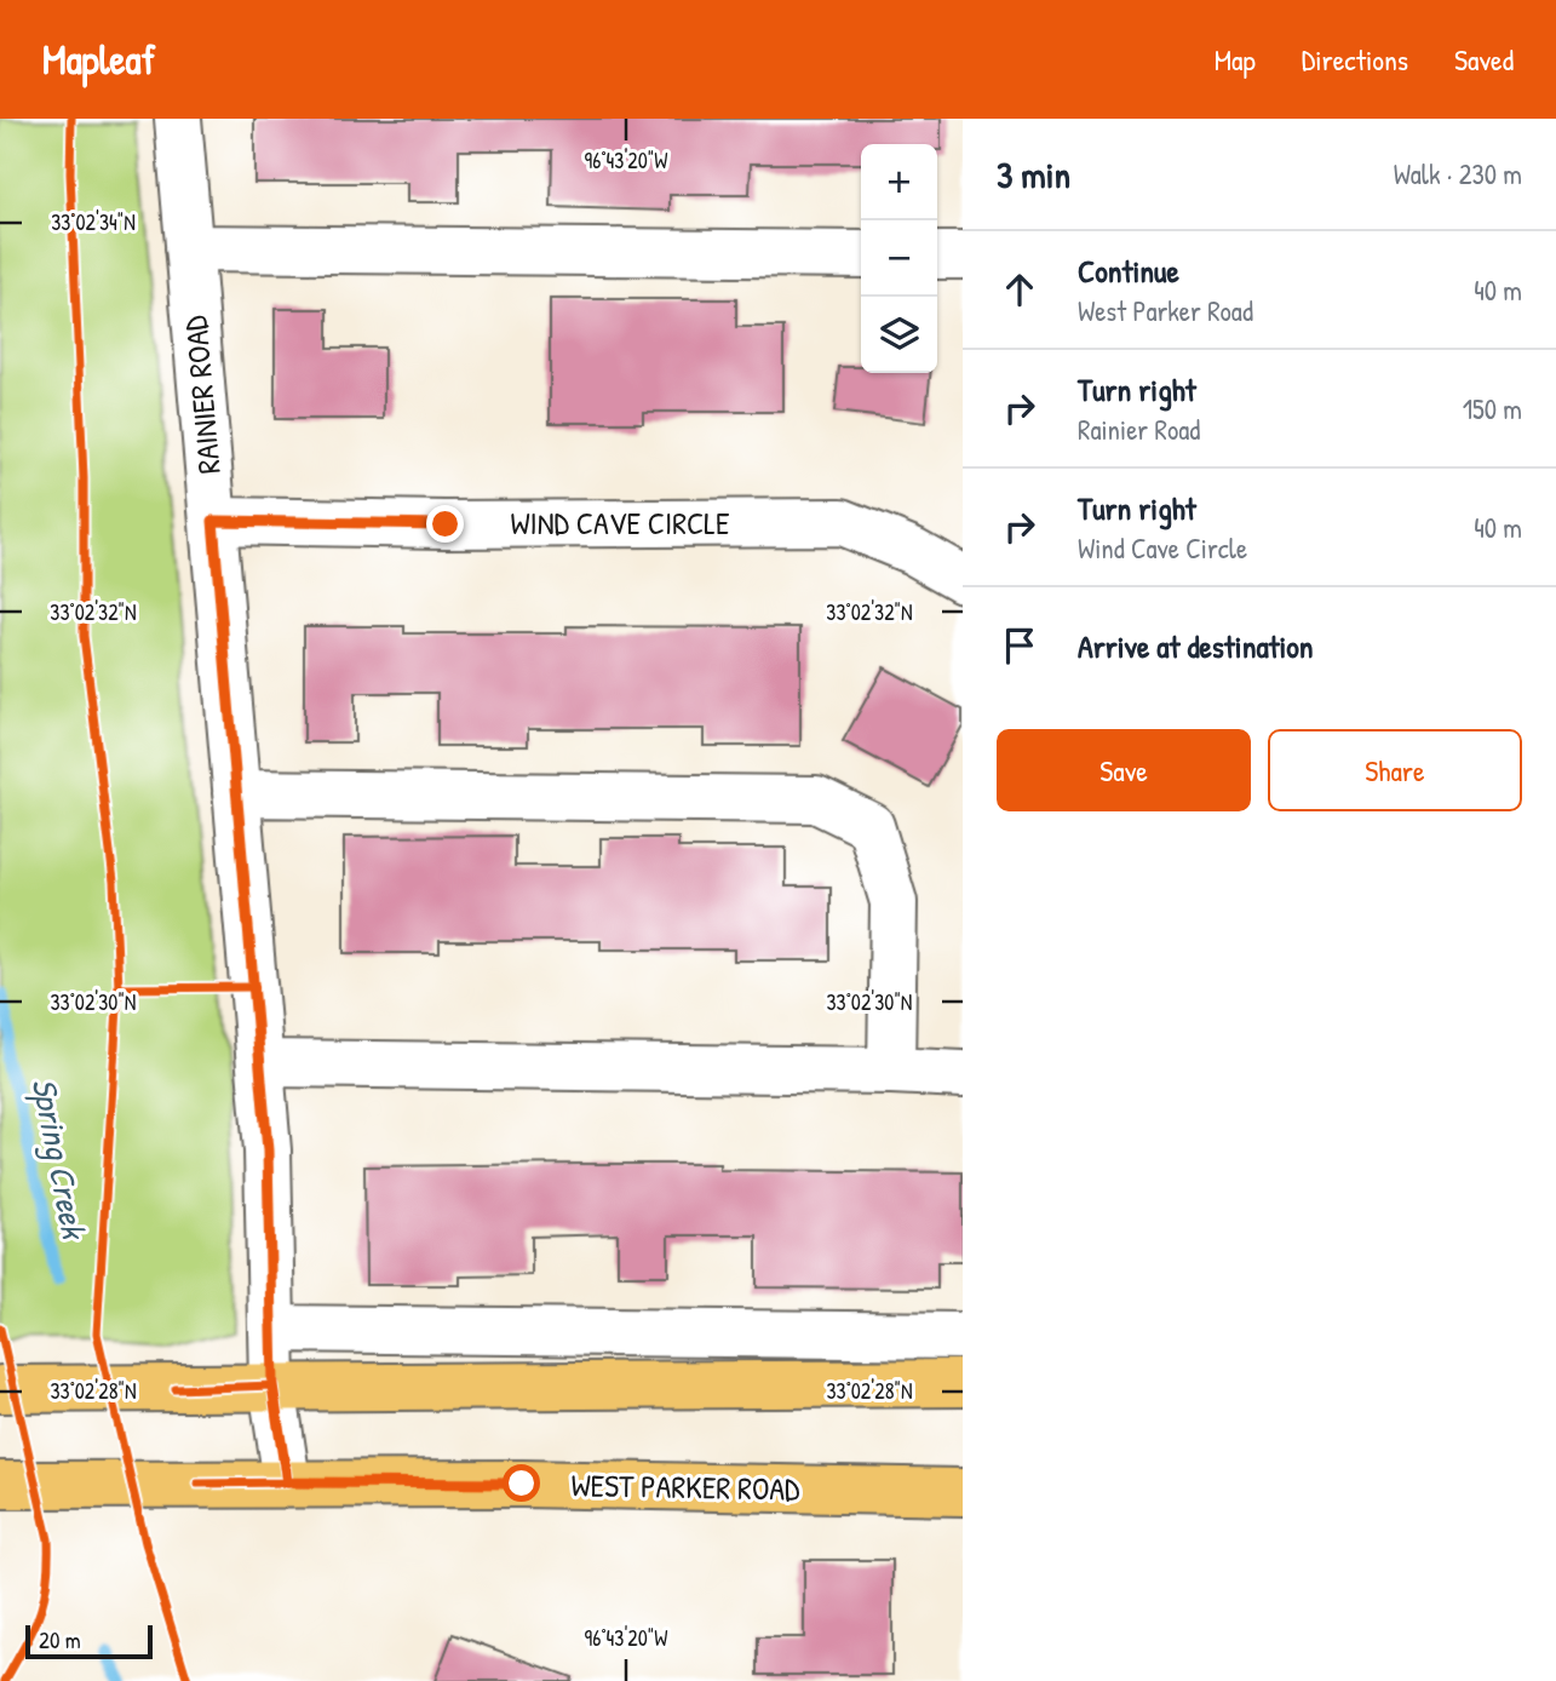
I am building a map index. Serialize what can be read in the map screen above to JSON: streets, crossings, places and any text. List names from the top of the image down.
{
  "streets": {
    "main road": ["WEST PARKER ROAD"],
    "street": ["RAINIER ROAD", "WIND CAVE CIRCLE"]
  },
  "crossings": [
    ["RAINIER ROAD", "WIND CAVE CIRCLE"],
    ["RAINIER ROAD", "WEST PARKER ROAD"]
  ],
  "water": ["Spring Creek"],
  "scale_bar": "20 m",
  "page": {
    "header": "Mapleaf",
    "nav": ["Map", "Directions", "Saved"],
    "heading": ["3 min", "Walk · 230 m"],
    "map_buttons": ["+", "−"],
    "list": [
      ["Continue", "West Parker Road", "40 m"],
      ["Turn right", "Rainier Road", "150 m"],
      ["Turn right", "Wind Cave Circle", "40 m"],
      "Arrive at destination"
    ],
    "buttons": ["Save", "Share"],
    "scale": "20 m"
  },
  "coordinates": [
    "96°43'20\"W",
    "33°02'34\"N",
    "33°02'32\"N",
    "33°02'30\"N",
    "33°02'28\"N"
  ]
}
